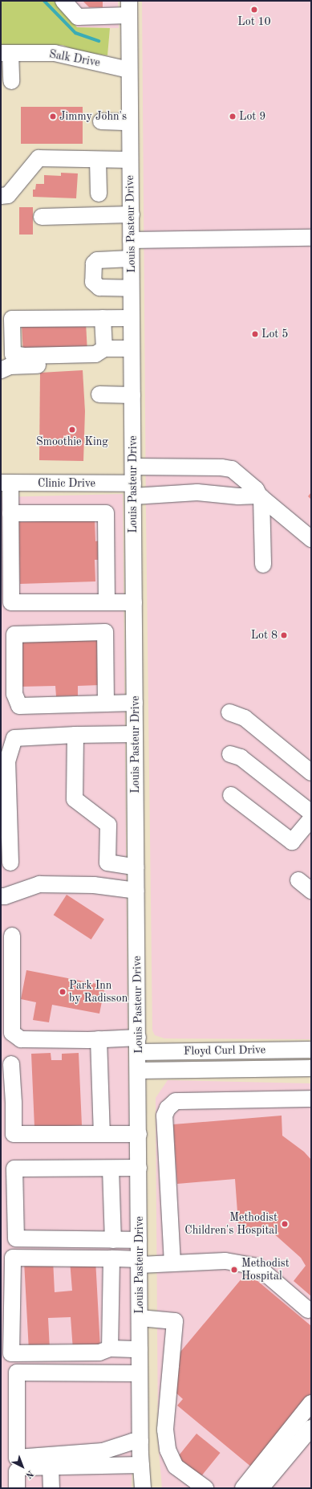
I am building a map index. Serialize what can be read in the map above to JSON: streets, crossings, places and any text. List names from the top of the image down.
{
  "streets": {
    "street": [
      "Salk Drive",
      "Louis Pasteur Drive",
      "Clinic Drive",
      "Floyd Curl Drive"
    ]
  },
  "crossings": [
    ["Salk Drive", "Louis Pasteur Drive"],
    ["Louis Pasteur Drive", "Clinic Drive"],
    ["Louis Pasteur Drive", "Floyd Curl Drive"]
  ],
  "places": [
    "Lot 10",
    "Jimmy John's",
    "Lot 9",
    "Lot 5",
    "Smoothie King",
    "Lot 8",
    "Park Inn by Radisson",
    "Methodist Children's Hospital",
    "Methodist Hospital"
  ],
  "north": "bottom right"
}
